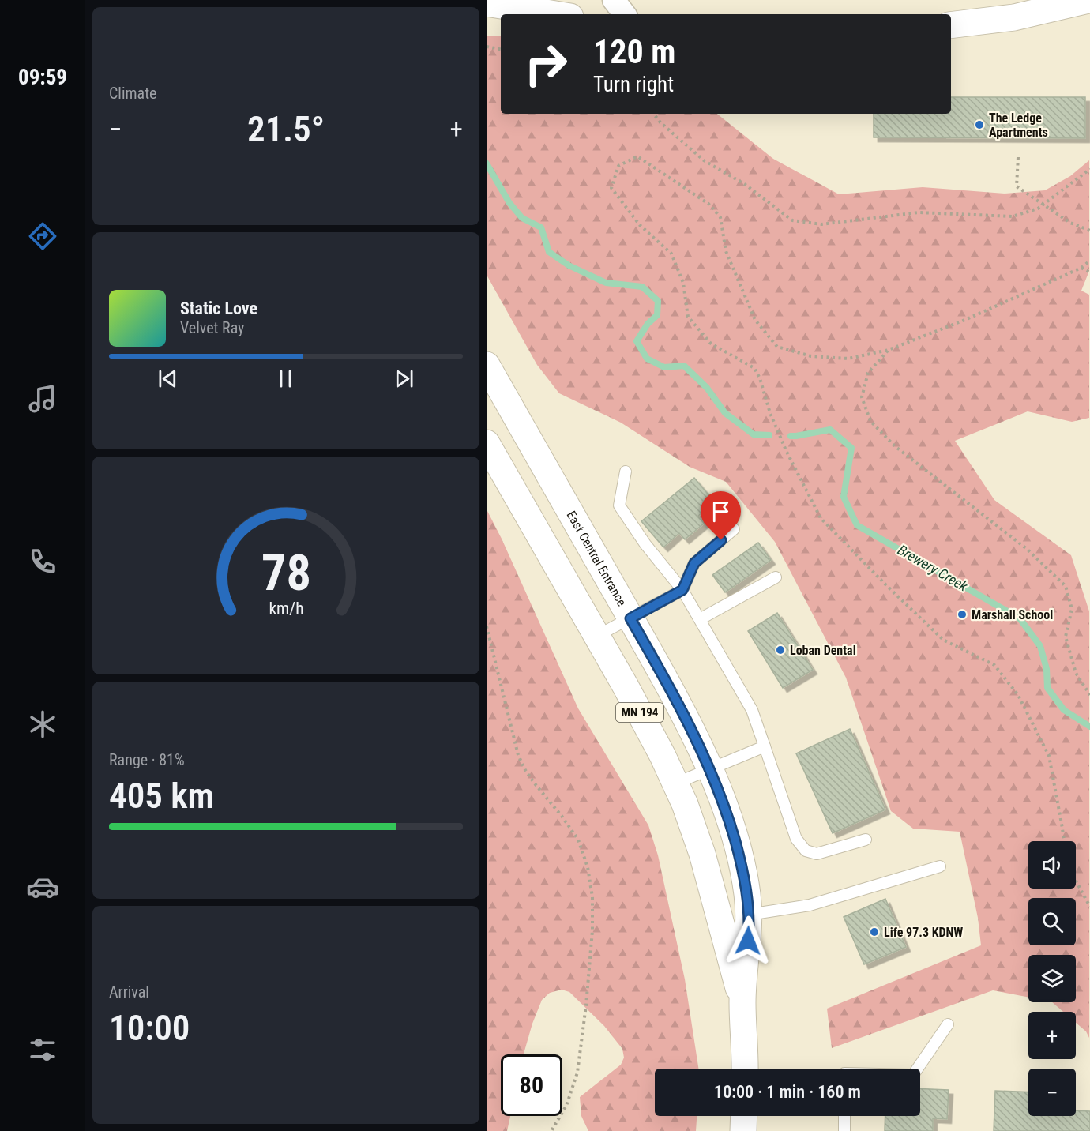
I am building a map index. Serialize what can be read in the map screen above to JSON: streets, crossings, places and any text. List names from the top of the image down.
{
  "streets": {
    "main road": ["East Central Entrance", "MN 194"]
  },
  "water": ["Brewery Creek"],
  "places": [
    "The Ledge Apartments",
    "Marshall School",
    "Loban Dental",
    "Life 97.3 KDNW"
  ],
  "page": {
    "tabs": "09:59",
    "tile": [
      "Climate",
      ["Range · 81%", "405 km"],
      ["Arrival", "10:00"]
    ],
    "turn": ["120 m", "Turn right"],
    "heat": ["−", "21.5°", "+"],
    "song": ["Static Love", "Velvet Ray"],
    "map_buttons": ["+", "−"],
    "limit": "80",
    "trip": "10:00 · 1 min · 160 m",
    "gauge": ["78", "km/h"]
  }
}
